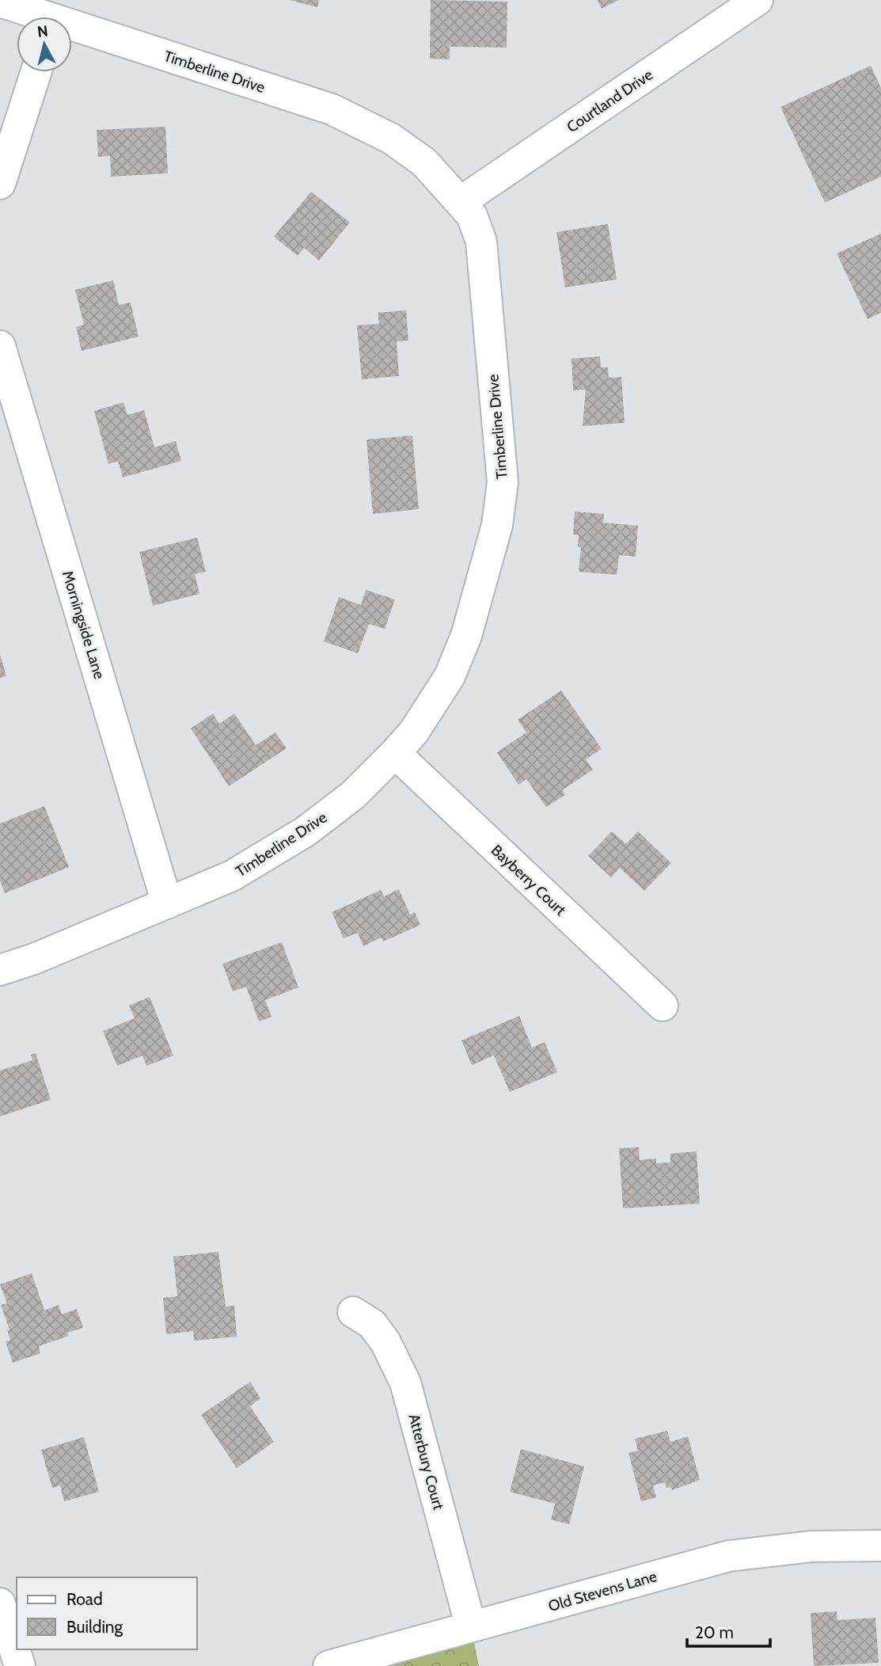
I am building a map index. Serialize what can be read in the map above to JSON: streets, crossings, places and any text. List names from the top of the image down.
{
  "streets": {
    "street": [
      "Timberline Drive",
      "Courtland Drive",
      "Morningside Lane",
      "Bayberry Court",
      "Atterbury Court",
      "Old Stevens Lane"
    ]
  },
  "crossings": [
    ["Timberline Drive", "Courtland Drive"],
    ["Timberline Drive", "Morningside Lane"],
    ["Timberline Drive", "Bayberry Court"],
    ["Atterbury Court", "Old Stevens Lane"]
  ],
  "legend": ["Road", "Building"],
  "scale_bar": "20 m",
  "north": "top"
}
